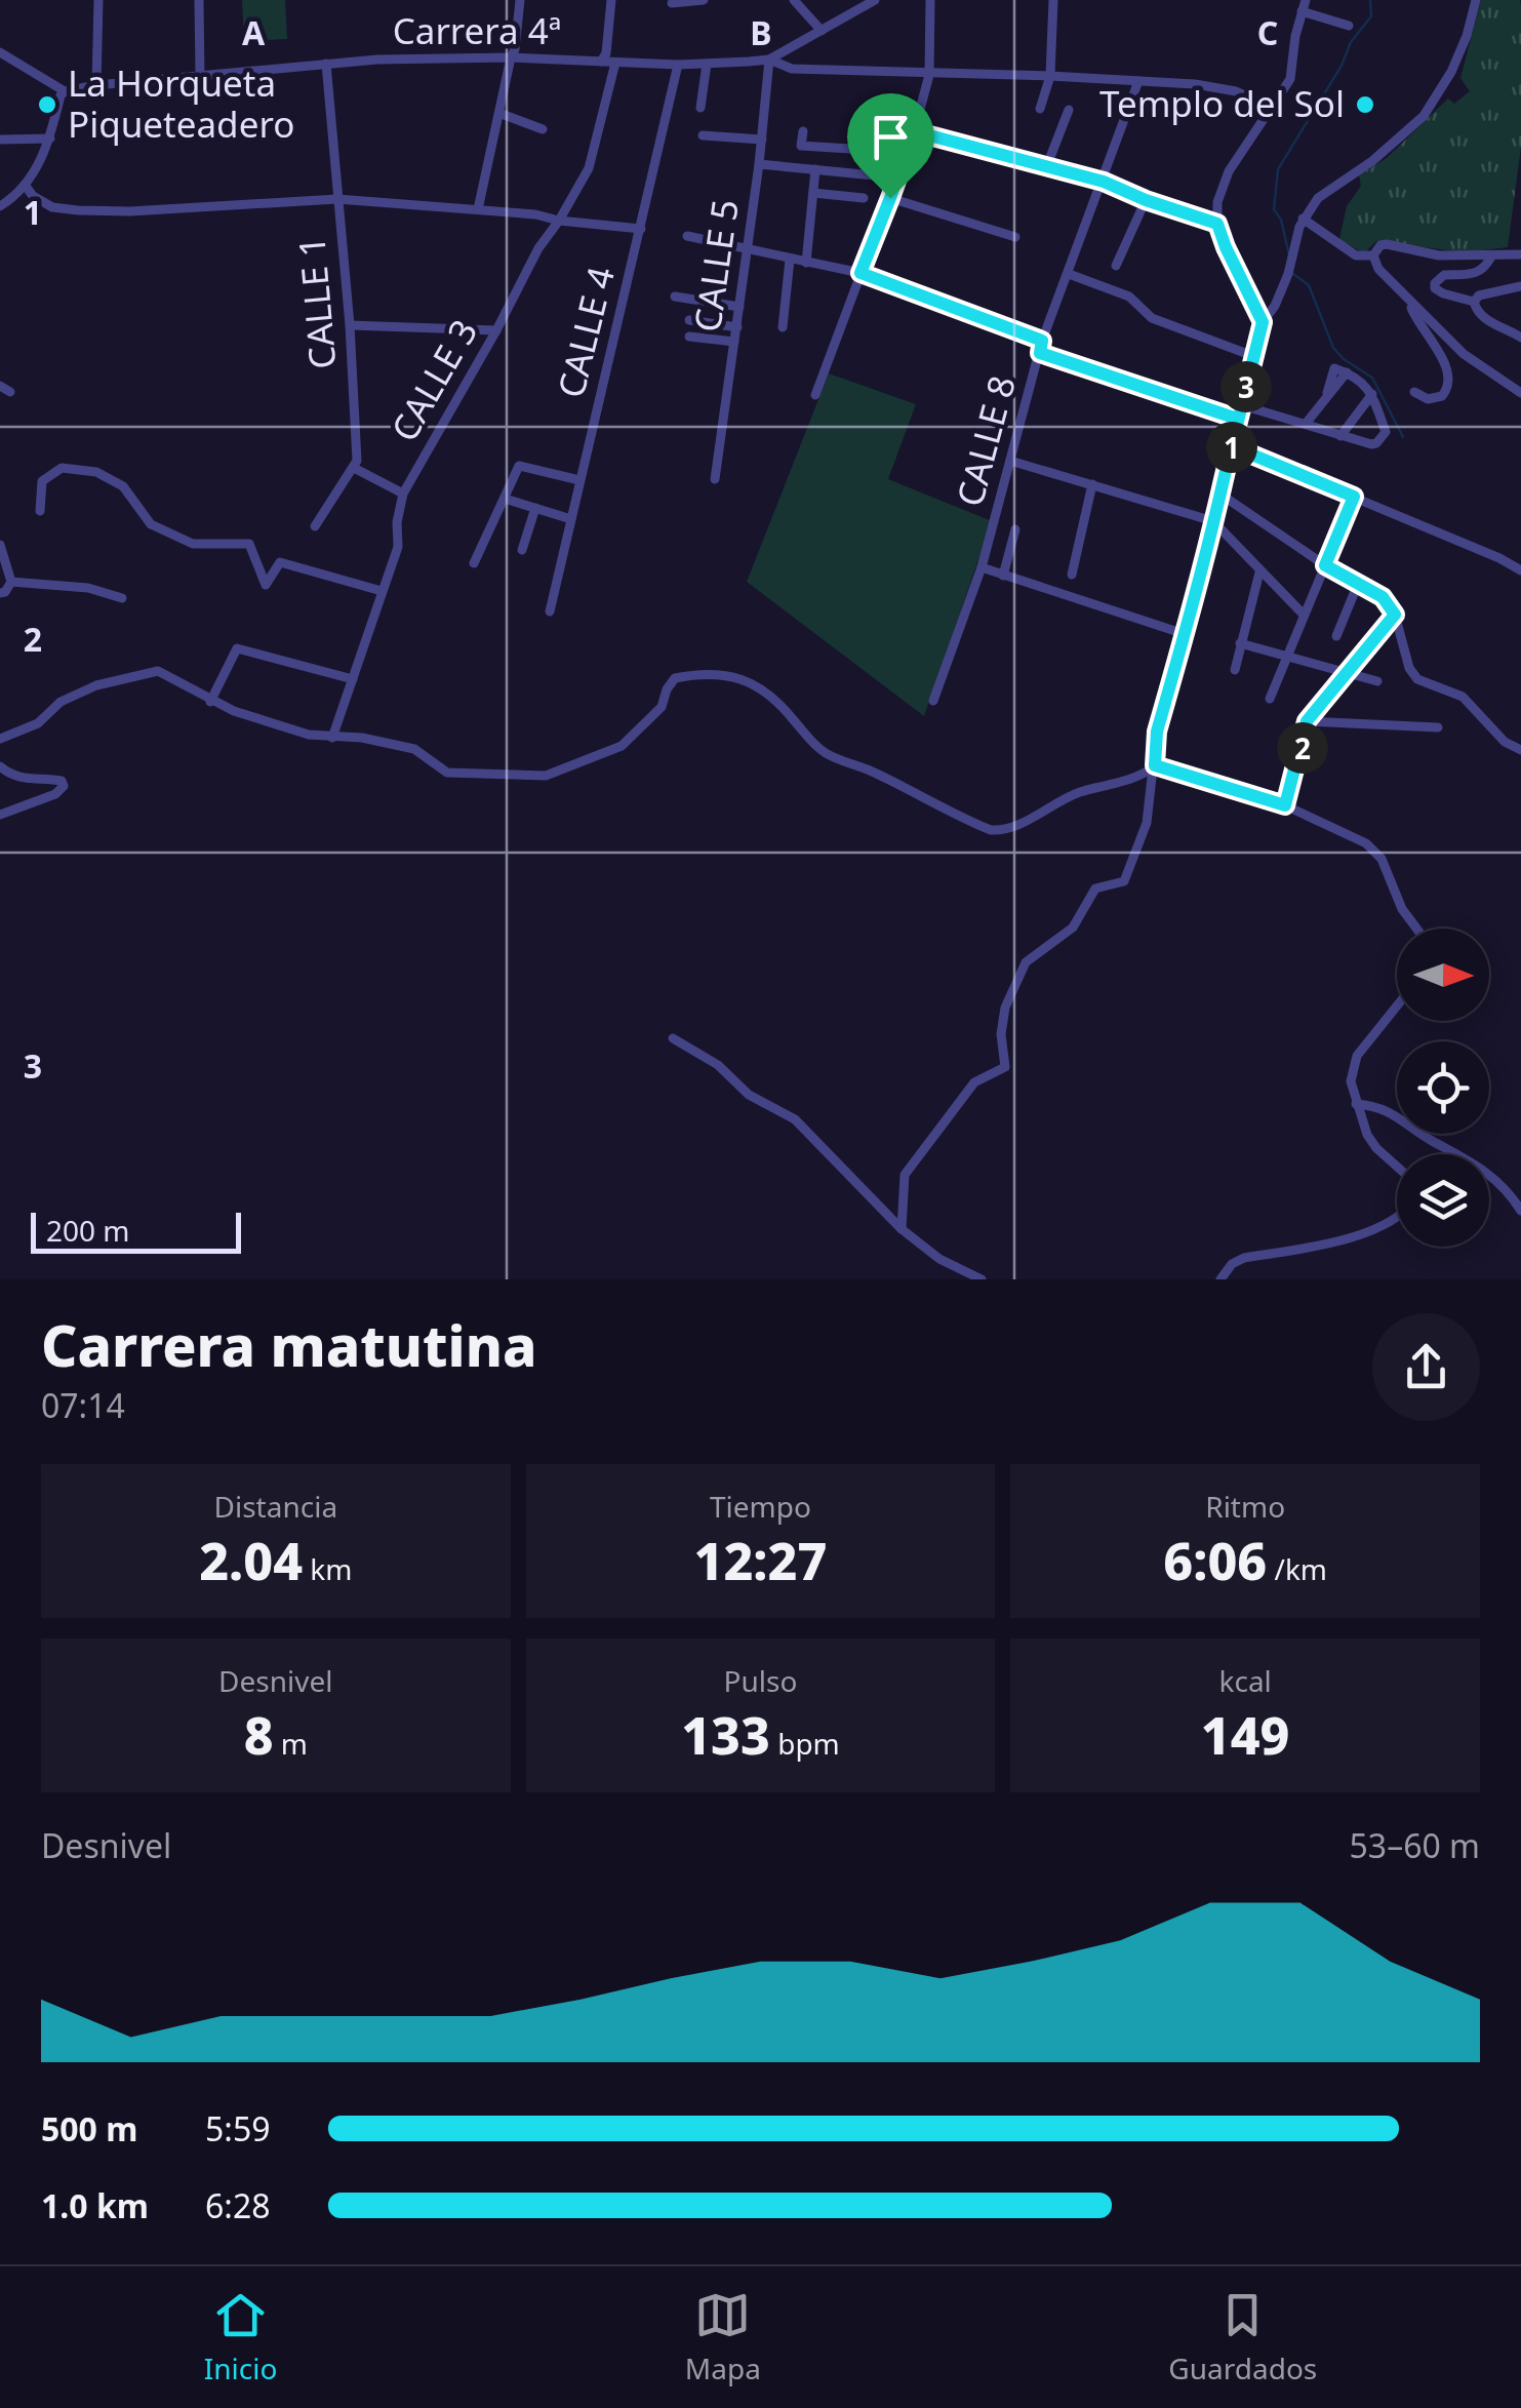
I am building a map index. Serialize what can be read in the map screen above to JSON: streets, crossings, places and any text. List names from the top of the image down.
{
  "streets": {
    "street": [
      "Carrera 4ª",
      "CALLE 5",
      "CALLE 1",
      "CALLE 4",
      "CALLE 3",
      "CALLE 8"
    ]
  },
  "crossings": [
    ["Carrera 4ª", "CALLE 5"],
    ["Carrera 4ª", "CALLE 1"],
    ["Carrera 4ª", "CALLE 4"],
    ["Carrera 4ª", "CALLE 3"]
  ],
  "places": ["La Horqueta Piqueteadero", "Templo del Sol"],
  "scale_bar": "200 m",
  "north": "right",
  "page": {
    "pins": ["3", "1", "2"],
    "scale": "200 m",
    "heading": ["Carrera matutina", "07:14"],
    "stats": [
      ["Distancia", "2.04 km"],
      ["Tiempo", "12:27"],
      ["Ritmo", "6:06 /km"],
      ["Desnivel", "8 m"],
      ["Pulso", "133 bpm"],
      ["kcal", "149"]
    ],
    "chart": ["Desnivel", "53–60 m"],
    "list": [
      {
        "name": "500 m",
        "note": "5:59"
      },
      {
        "name": "1.0 km",
        "note": "6:28"
      }
    ],
    "tabs": ["Inicio", "Mapa", "Guardados"]
  },
  "grid": {
    "columns": ["A", "B", "C"],
    "rows": ["1", "2", "3"]
  }
}
